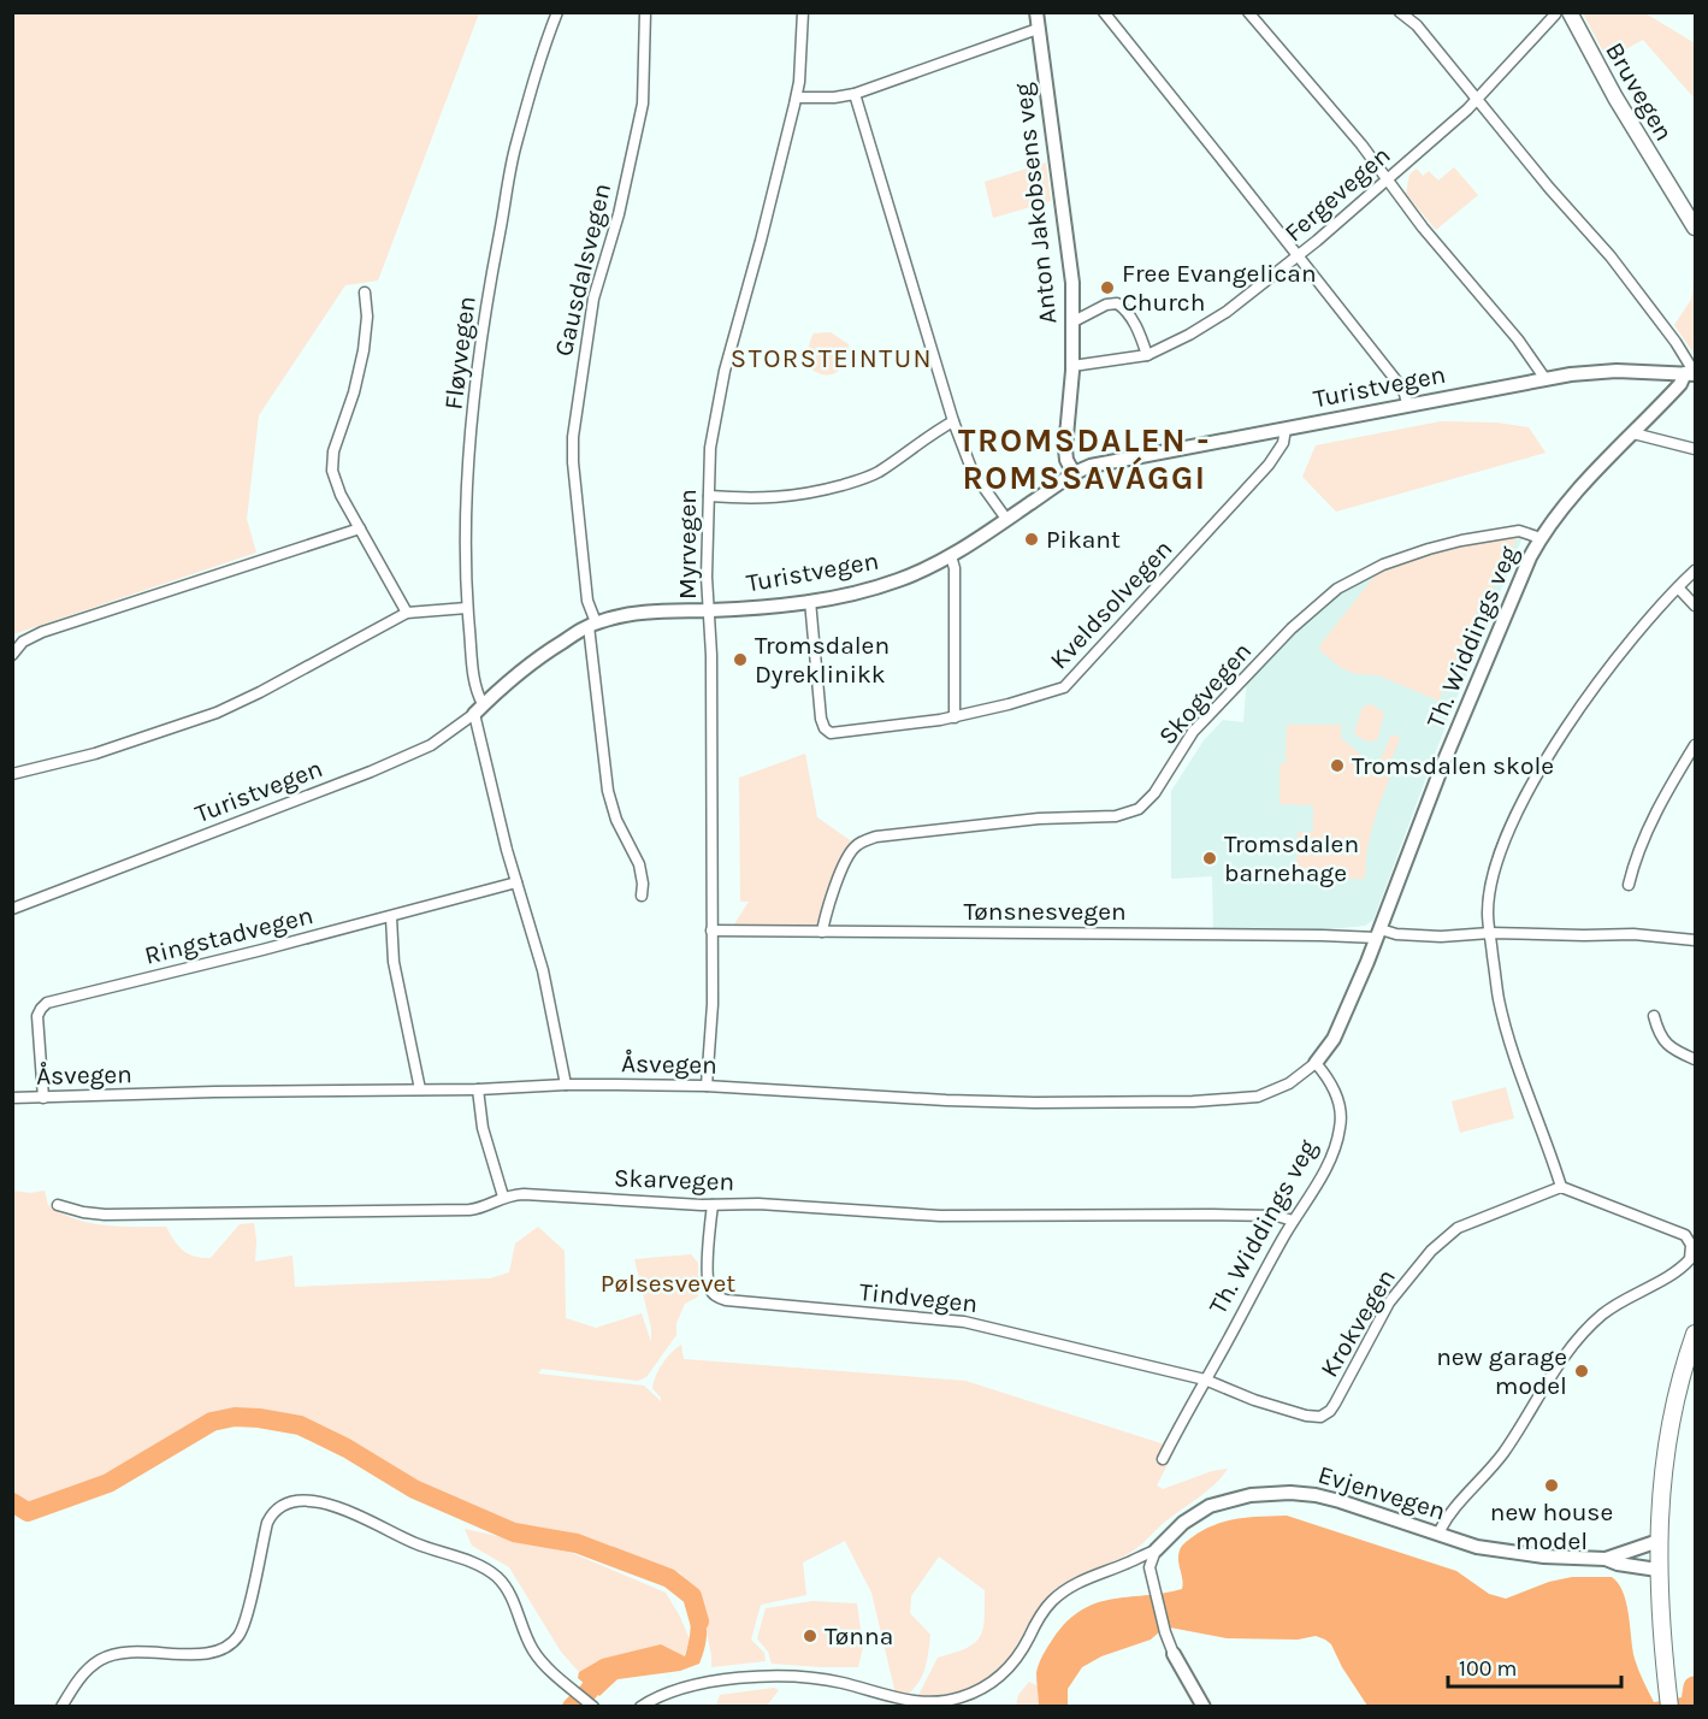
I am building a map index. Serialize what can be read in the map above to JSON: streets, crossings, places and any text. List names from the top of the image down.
{
  "streets": {
    "main road": ["Bruvegen"],
    "street": [
      "Fergevegen",
      "Anton Jakobsens veg",
      "Gausdalsvegen",
      "Fløyvegen",
      "Turistvegen",
      "Myrvegen",
      "Kveldsolvegen",
      "Th. Widdings veg",
      "Skogvegen",
      "Tønsnesvegen",
      "Ringstadvegen",
      "Åsvegen",
      "Skarvegen",
      "Tindvegen",
      "Krokvegen",
      "Evjenvegen"
    ]
  },
  "crossings": [
    ["Bruvegen", "Fergevegen"],
    ["Fergevegen", "Anton Jakobsens veg"],
    ["Anton Jakobsens veg", "Turistvegen"],
    ["Gausdalsvegen", "Turistvegen"],
    ["Fløyvegen", "Turistvegen"],
    ["Fløyvegen", "Ringstadvegen"],
    ["Fløyvegen", "Åsvegen"],
    ["Turistvegen", "Myrvegen"],
    ["Turistvegen", "Kveldsolvegen"],
    ["Turistvegen", "Th. Widdings veg"],
    ["Myrvegen", "Tønsnesvegen"],
    ["Myrvegen", "Åsvegen"],
    ["Th. Widdings veg", "Skogvegen"],
    ["Th. Widdings veg", "Tønsnesvegen"],
    ["Th. Widdings veg", "Åsvegen"],
    ["Th. Widdings veg", "Skarvegen"],
    ["Th. Widdings veg", "Tindvegen"],
    ["Th. Widdings veg", "Krokvegen"],
    ["Skogvegen", "Tønsnesvegen"],
    ["Ringstadvegen", "Åsvegen"],
    ["Skarvegen", "Tindvegen"],
    ["Tindvegen", "Krokvegen"]
  ],
  "districts": ["STORSTEINTUN", "TROMSDALEN - ROMSSAVÁGGI"],
  "parks": ["Pølsesvevet"],
  "places": [
    "Free Evangelican Church",
    "Pikant",
    "Tromsdalen Dyreklinikk",
    "Tromsdalen skole",
    "Tromsdalen barnehage",
    "new garage model",
    "new house model",
    "Tønna"
  ],
  "scale_bar": "100 m"
}
